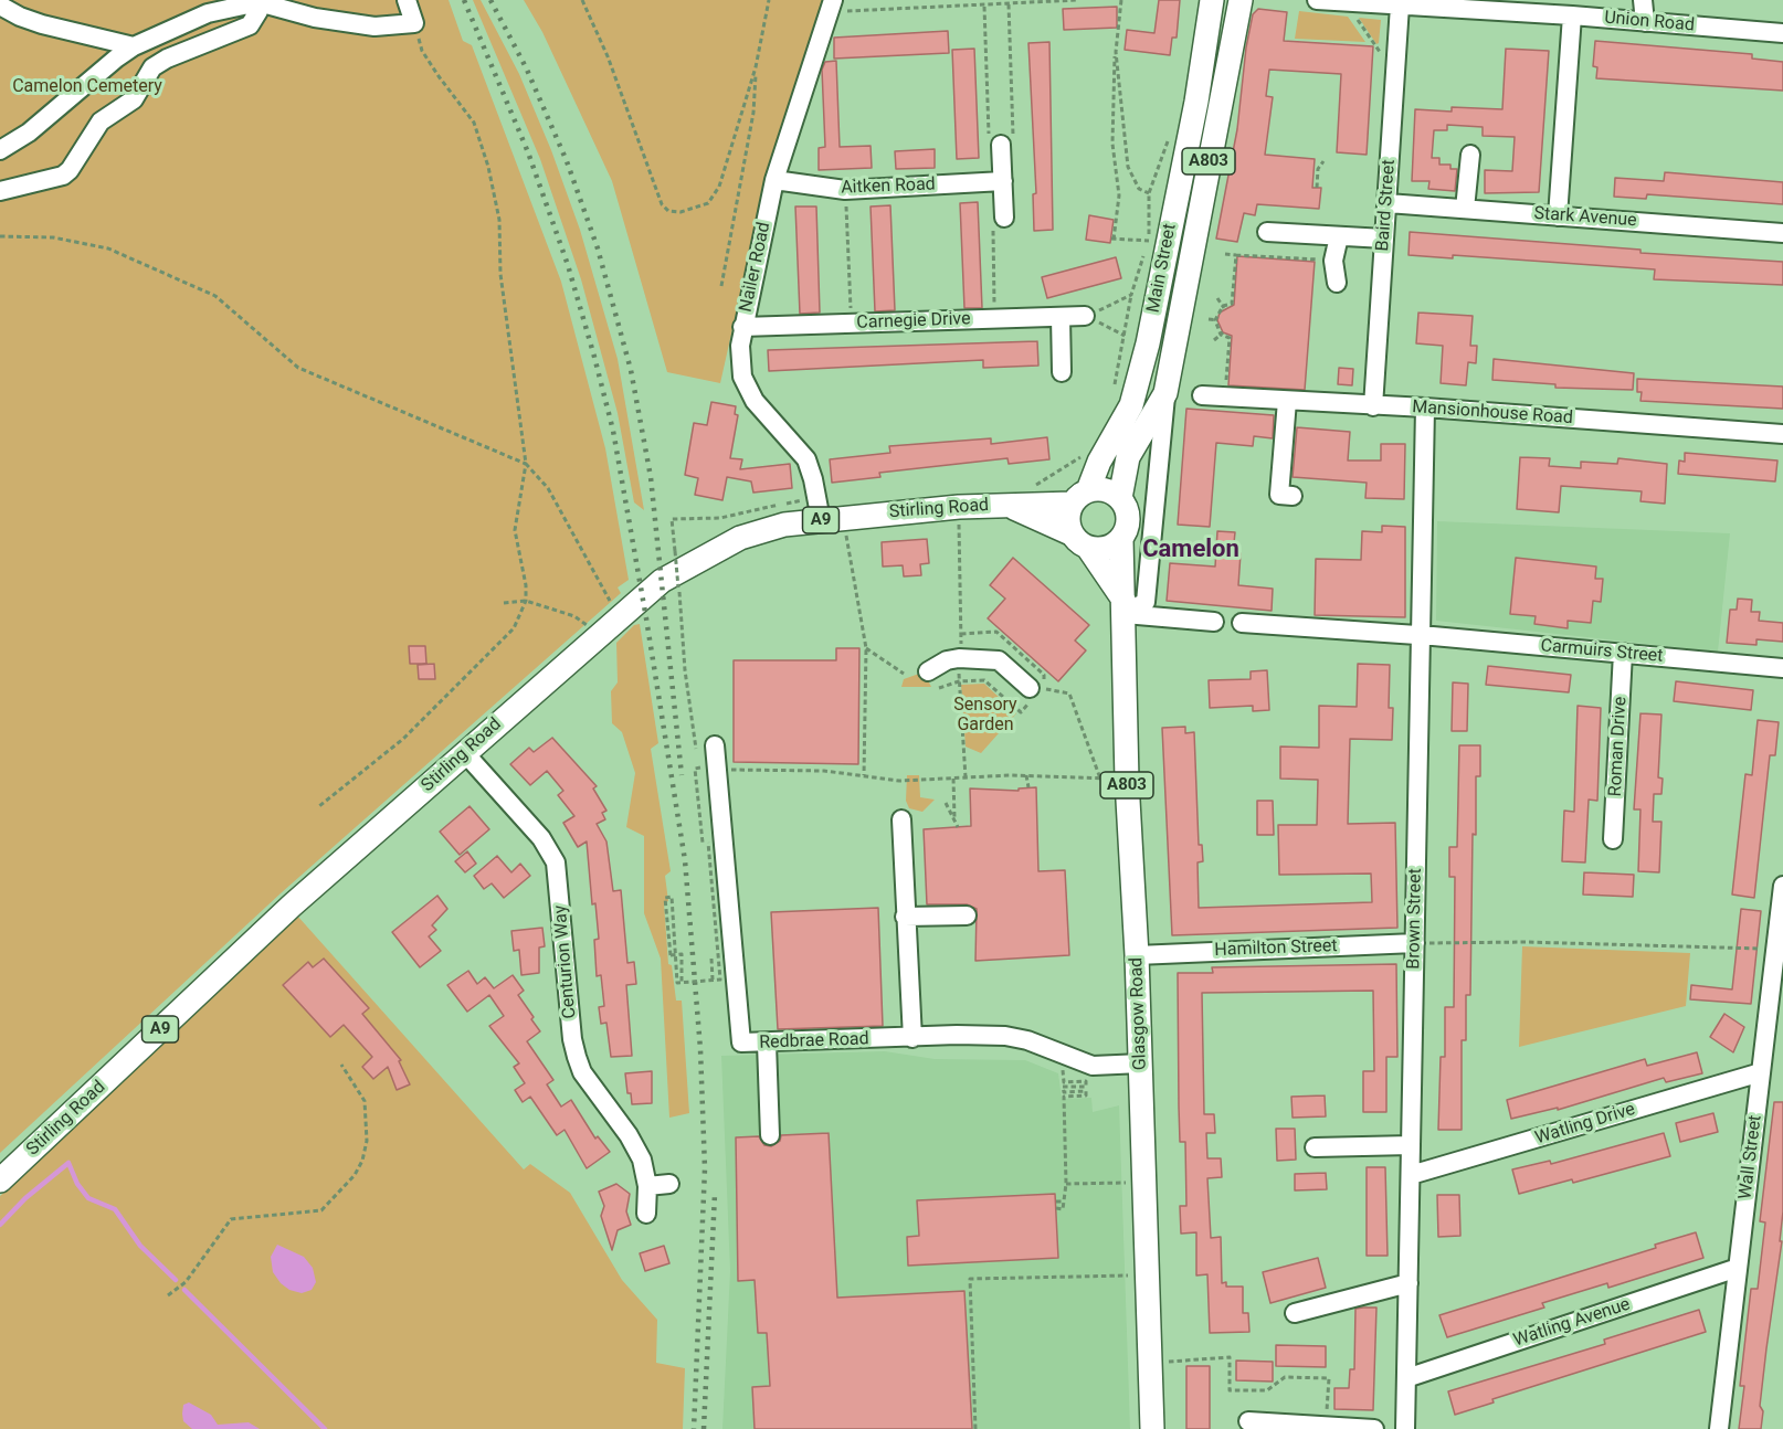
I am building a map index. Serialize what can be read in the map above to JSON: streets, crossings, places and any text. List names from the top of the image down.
{
  "streets": {
    "main road": [
      "A803",
      "Main Street",
      "Stirling Road",
      "A9",
      "Glasgow Road"
    ],
    "street": [
      "Union Road",
      "Aitken Road",
      "Baird Street",
      "Stark Avenue",
      "Nailer Road",
      "Carnegie Drive",
      "Mansionhouse Road",
      "Carmuirs Street",
      "Roman Drive",
      "Brown Street",
      "Hamilton Street",
      "Centurion Way",
      "Redbrae Road",
      "Watling Drive",
      "Wall Street",
      "Watling Avenue"
    ]
  },
  "crossings": [
    ["Union Road", "Baird Street"],
    ["Aitken Road", "Nailer Road"],
    ["Baird Street", "Stark Avenue"],
    ["Baird Street", "Mansionhouse Road"],
    ["Nailer Road", "Carnegie Drive"],
    ["Nailer Road", "Stirling Road"],
    ["Main Street", "Stirling Road"],
    ["Main Street", "Glasgow Road"],
    ["Mansionhouse Road", "Brown Street"],
    ["Stirling Road", "Centurion Way"],
    ["Stirling Road", "Glasgow Road"],
    ["Carmuirs Street", "Roman Drive"],
    ["Carmuirs Street", "Brown Street"],
    ["Brown Street", "Hamilton Street"],
    ["Brown Street", "Watling Drive"],
    ["Brown Street", "Watling Avenue"],
    ["Hamilton Street", "Glasgow Road"],
    ["Glasgow Road", "Redbrae Road"],
    ["Watling Drive", "Wall Street"],
    ["Wall Street", "Watling Avenue"]
  ],
  "districts": ["Camelon"],
  "parks": ["Camelon Cemetery", "Sensory Garden"]
}
